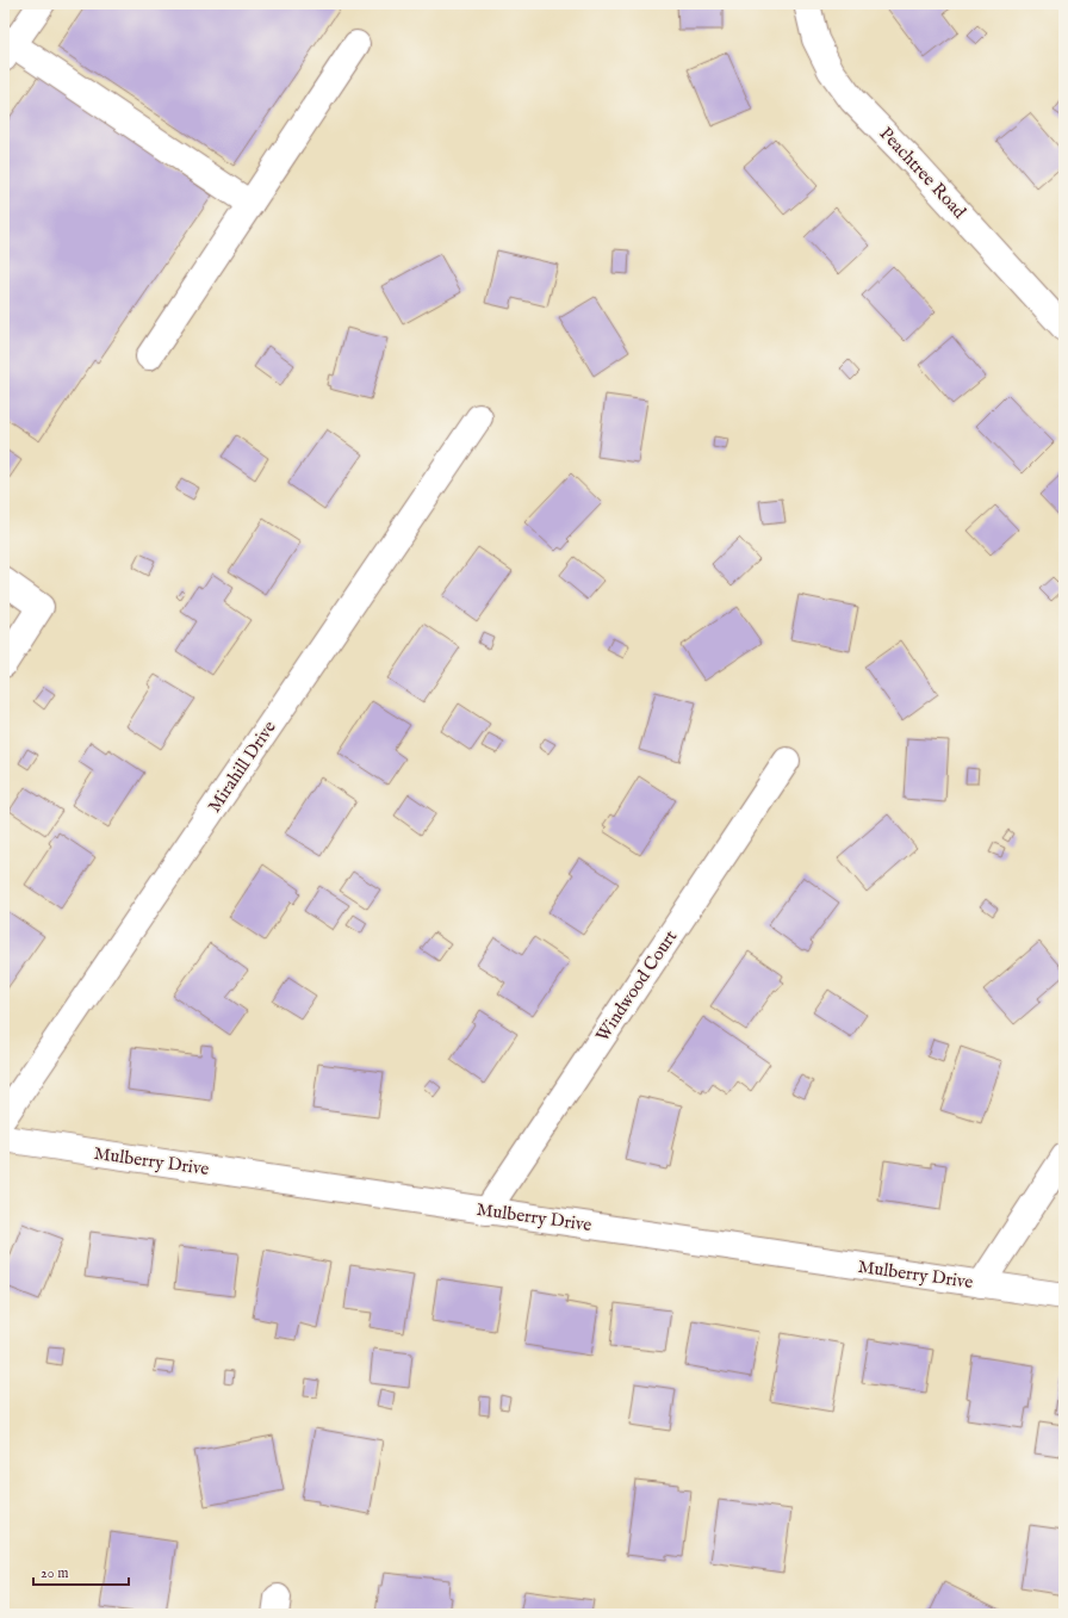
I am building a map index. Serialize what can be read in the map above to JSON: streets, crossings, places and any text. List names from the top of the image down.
{
  "streets": {
    "street": [
      "Peachtree Road",
      "Mirahill Drive",
      "Windwood Court",
      "Mulberry Drive"
    ]
  },
  "crossings": [
    ["Windwood Court", "Mulberry Drive"]
  ],
  "scale_bar": "20 m"
}
